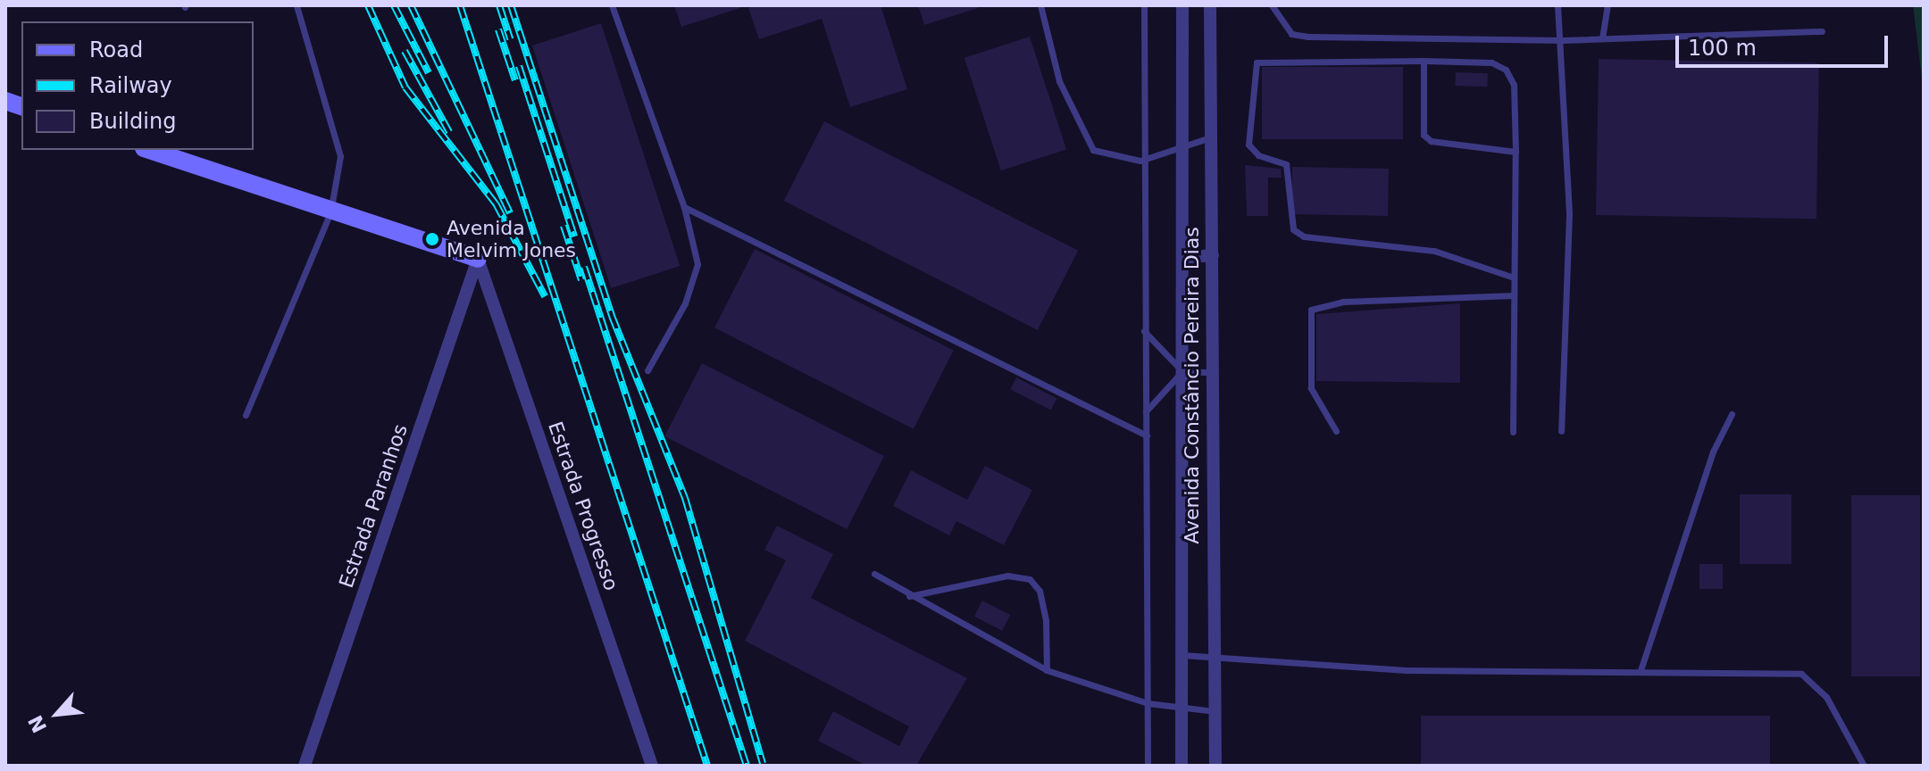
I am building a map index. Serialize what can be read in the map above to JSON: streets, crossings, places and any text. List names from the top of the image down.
{
  "streets": {
    "street": ["Avenida Constâncio Pereira Dias", "Estrada Paranhos", "Estrada Progresso"]
  },
  "crossings": [
    ["Estrada Paranhos", "Estrada Progresso"]
  ],
  "places": ["Avenida Melvim Jones"],
  "legend": ["Road", "Railway", "Building"],
  "scale_bar": "100 m",
  "north": "bottom left"
}
